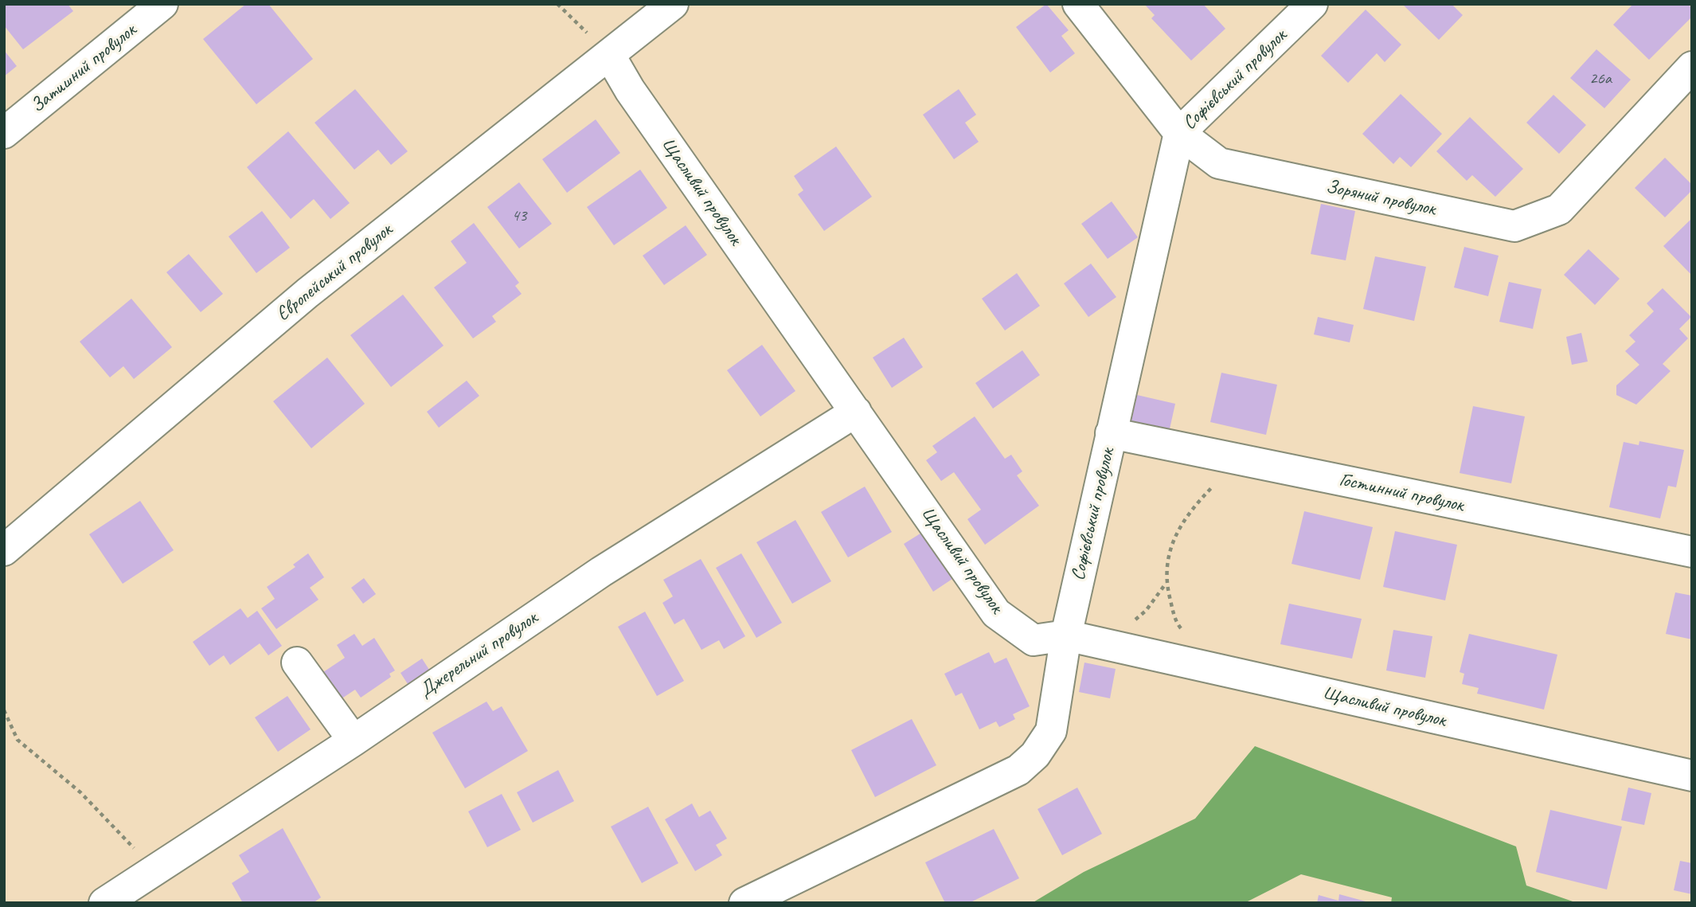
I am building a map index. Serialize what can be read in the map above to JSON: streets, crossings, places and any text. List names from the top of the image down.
{
  "streets": {
    "street": [
      "Затишний провулок",
      "Софієвський провулок",
      "Щасливий провулок",
      "Зоряний провулок",
      "Європейський провулок",
      "Гостинний провулок",
      "Джерельний провулок"
    ]
  },
  "crossings": [
    ["Софієвський провулок", "Щасливий провулок"],
    ["Софієвський провулок", "Зоряний провулок"],
    ["Софієвський провулок", "Гостинний провулок"],
    ["Щасливий провулок", "Європейський провулок"],
    ["Щасливий провулок", "Джерельний провулок"]
  ],
  "house_numbers": ["26а", "43"]
}
